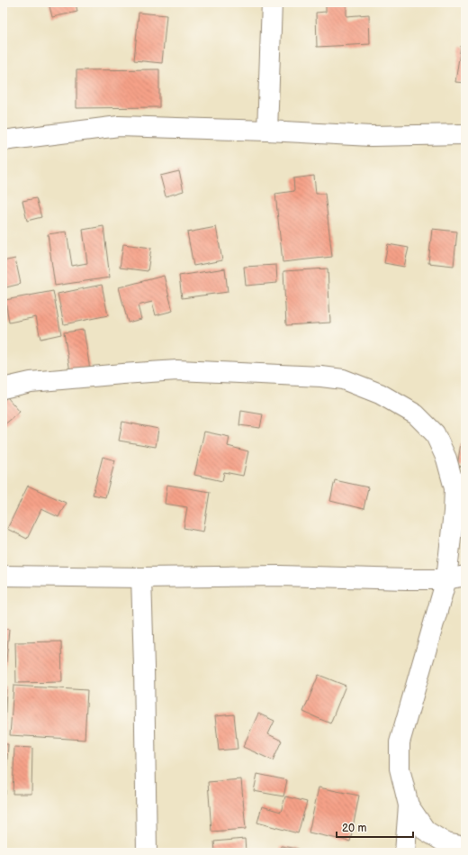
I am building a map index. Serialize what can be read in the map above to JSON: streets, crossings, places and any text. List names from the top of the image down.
{
  "scale_bar": "20 m"
}
